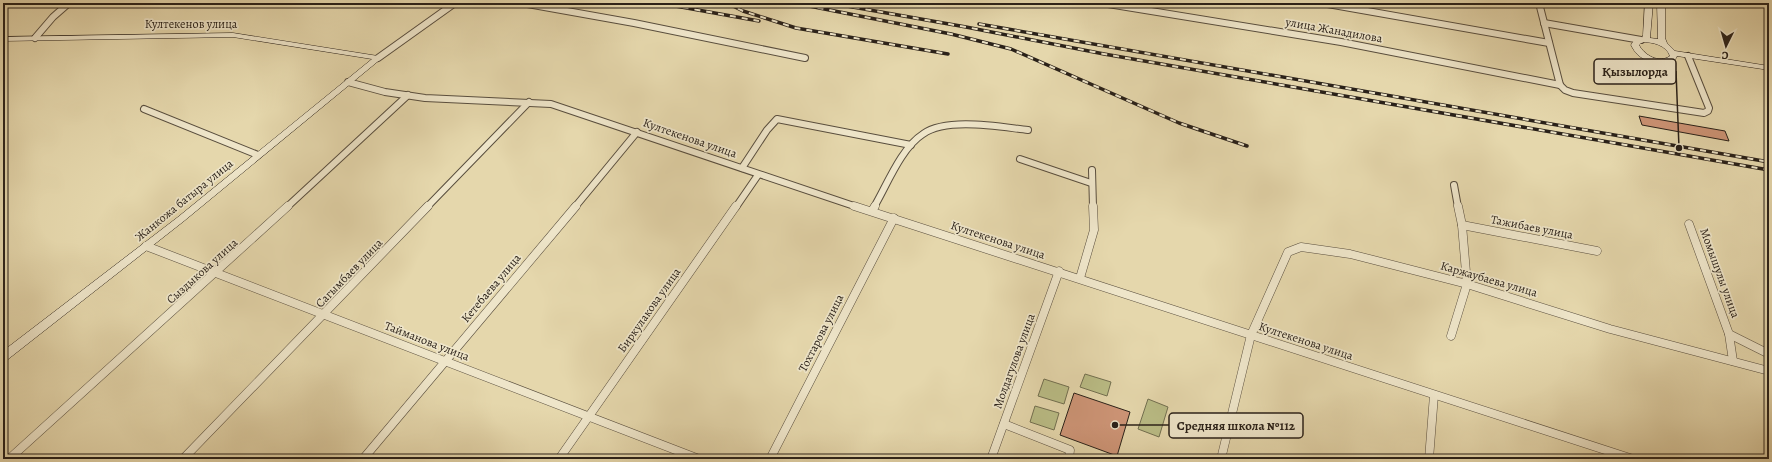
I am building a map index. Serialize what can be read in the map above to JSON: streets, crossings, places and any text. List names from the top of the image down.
{
  "streets": {
    "street": [
      "Култекенов улица",
      "улица Жанадилова",
      "Култекенова улица",
      "Жанкожа батыра улица",
      "Тажибаев улица",
      "Сыздыкова улица",
      "Сагымбаев улица",
      "Момышулы улица",
      "Каржаубаева улица",
      "Кетебаева улица",
      "Биркулакова улица",
      "Тохтарова улица",
      "Тайманова улица",
      "Молдагулова улица"
    ]
  },
  "crossings": [
    ["Култекенов улица", "Жанкожа батыра улица"],
    ["Култекенова улица", "Жанкожа батыра улица"],
    ["Култекенова улица", "Сыздыкова улица"],
    ["Култекенова улица", "Сагымбаев улица"],
    ["Култекенова улица", "Каржаубаева улица"],
    ["Култекенова улица", "Кетебаева улица"],
    ["Култекенова улица", "Биркулакова улица"],
    ["Култекенова улица", "Тохтарова улица"],
    ["Култекенова улица", "Молдагулова улица"],
    ["Жанкожа батыра улица", "Тайманова улица"],
    ["Сыздыкова улица", "Тайманова улица"],
    ["Сагымбаев улица", "Тайманова улица"],
    ["Кетебаева улица", "Тайманова улица"],
    ["Биркулакова улица", "Тайманова улица"]
  ],
  "places": ["Қызылорда", "Средняя школа №112"],
  "north": "bottom"
}
